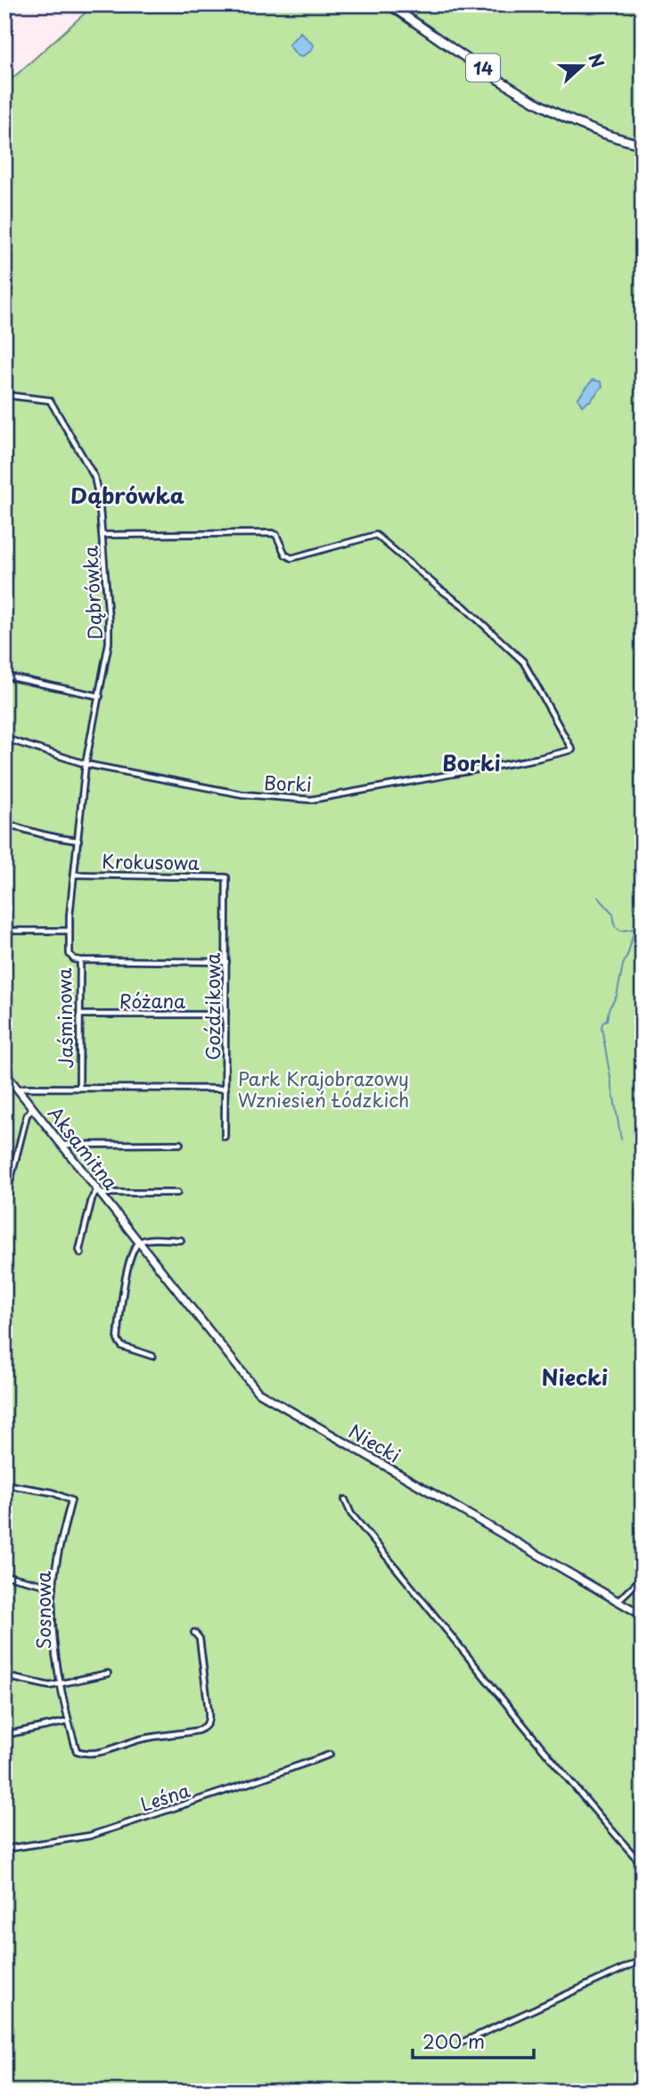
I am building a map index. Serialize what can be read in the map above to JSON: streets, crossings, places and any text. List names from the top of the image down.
{
  "streets": {
    "main road": ["14"],
    "street": [
      "Dąbrówka",
      "Borki",
      "Krokusowa",
      "Różana",
      "Goździkowa",
      "Jaśminowa",
      "Aksamitna",
      "Niecki",
      "Sosnowa",
      "Leśna"
    ]
  },
  "crossings": [
    ["Dąbrówka", "Borki"],
    ["Dąbrówka", "Jaśminowa"],
    ["Krokusowa", "Goździkowa"],
    ["Krokusowa", "Jaśminowa"],
    ["Różana", "Goździkowa"],
    ["Różana", "Jaśminowa"],
    ["Aksamitna", "Niecki"]
  ],
  "districts": ["Dąbrówka", "Borki", "Niecki"],
  "parks": ["Park Krajobrazowy Wzniesień Łódzkich"],
  "scale_bar": "200 m",
  "north": "right"
}
